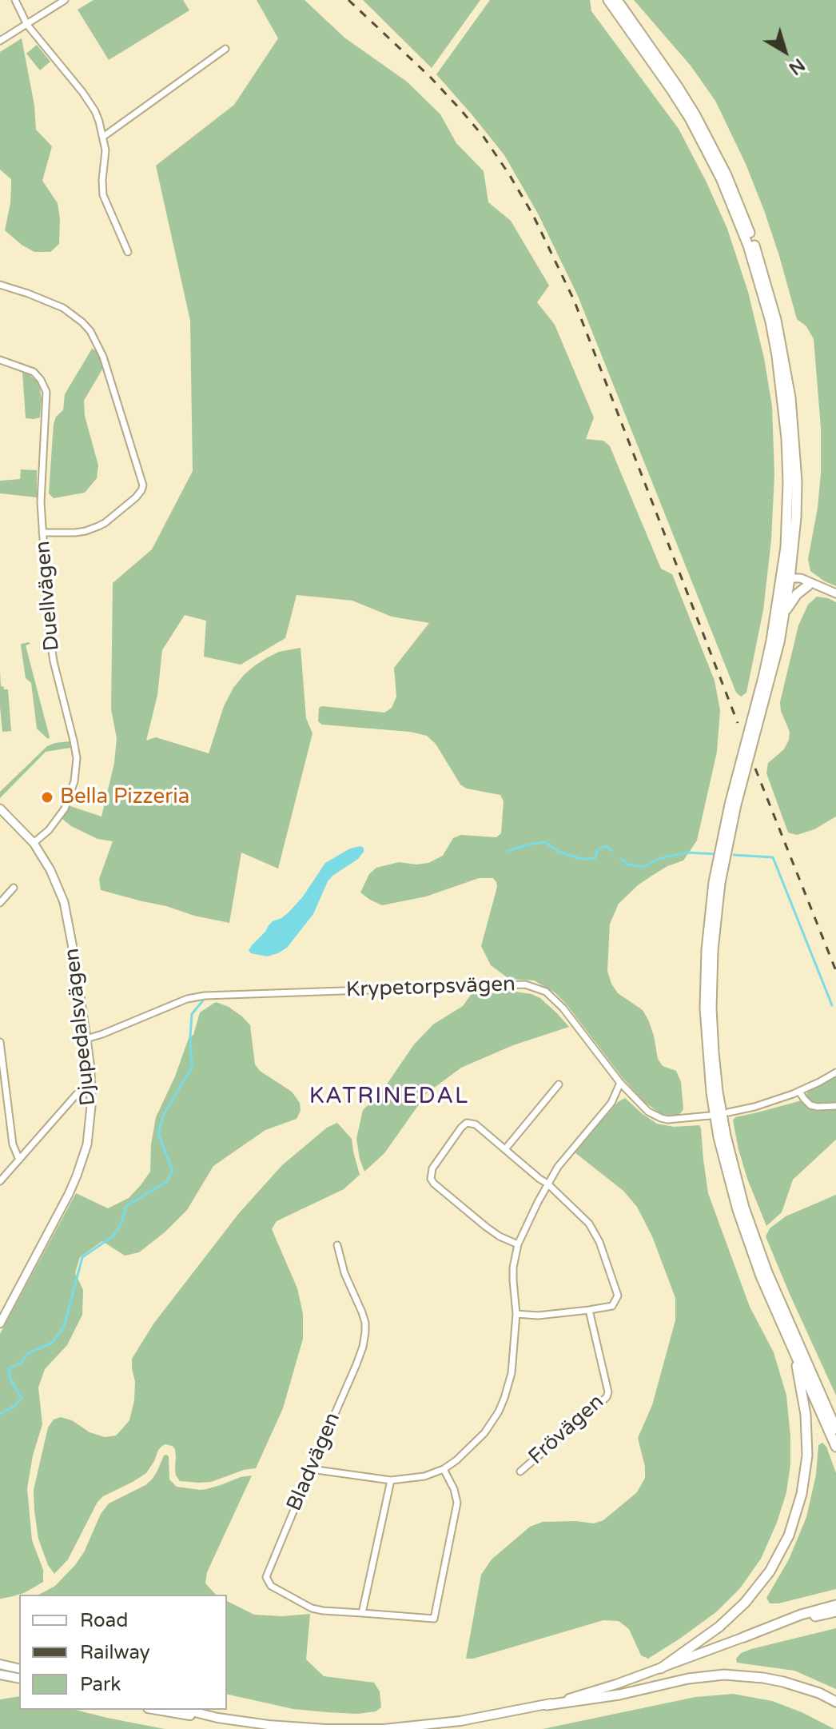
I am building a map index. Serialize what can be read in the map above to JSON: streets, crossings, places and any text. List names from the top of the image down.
{
  "streets": {
    "street": [
      "Duellvägen",
      "Krypetorpsvägen",
      "Djupedalsvägen",
      "Frövägen",
      "Bladvägen"
    ]
  },
  "crossings": [
    ["Duellvägen", "Djupedalsvägen"],
    ["Krypetorpsvägen", "Djupedalsvägen"]
  ],
  "districts": ["KATRINEDAL"],
  "places": ["Bella Pizzeria"],
  "legend": ["Road", "Railway", "Park"],
  "north": "bottom right"
}
